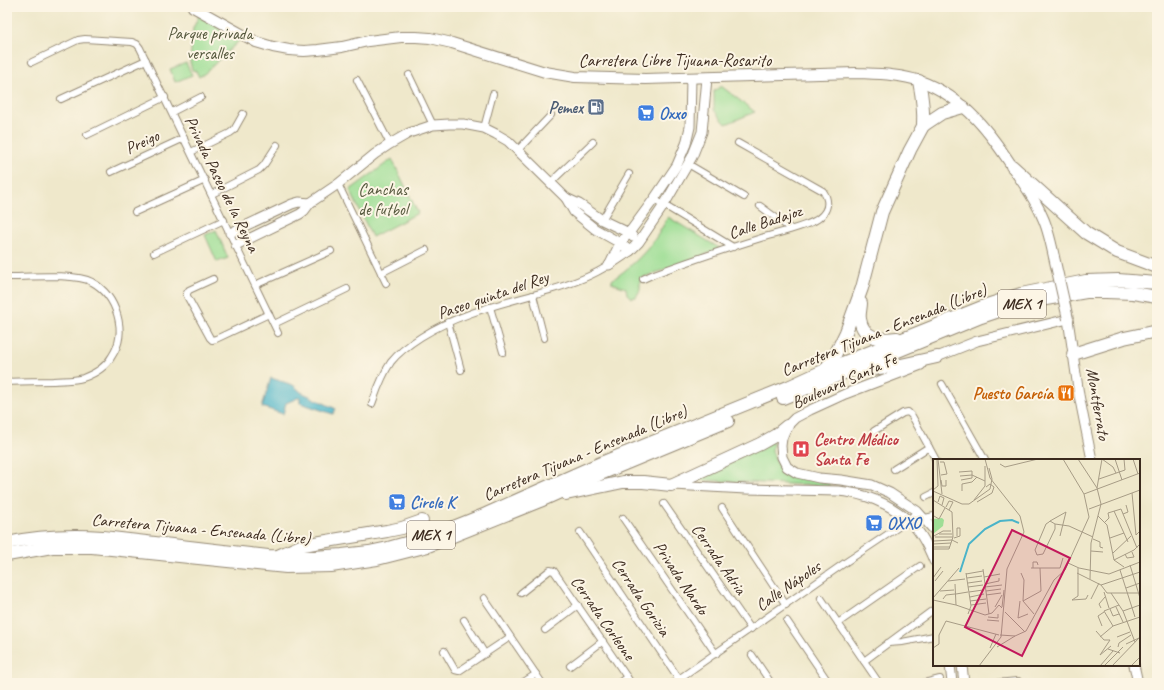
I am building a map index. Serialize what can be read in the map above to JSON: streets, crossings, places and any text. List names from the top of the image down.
{
  "streets": {
    "highway": ["MEX 1", "Carretera Tijuana - Ensenada (Libre)"],
    "main road": ["Carretera Libre Tijuana-Rosarito"],
    "street": [
      "Preigo",
      "Privada Paseo de la Reyna",
      "Calle Badajoz",
      "Paseo quinta del Rey",
      "Boulevard Santa Fe",
      "Montferrato",
      "Cerrada Adria",
      "Privada Nardo",
      "Calle Nápoles",
      "Cerrada Gorizia",
      "Cerrada Corleone"
    ]
  },
  "crossings": [
    ["Carretera Libre Tijuana-Rosarito", "Boulevard Santa Fe"],
    ["Carretera Libre Tijuana-Rosarito", "Montferrato"],
    ["Preigo", "Privada Paseo de la Reyna"],
    ["Boulevard Santa Fe", "Montferrato"],
    ["Boulevard Santa Fe", "Calle Nápoles"],
    ["Cerrada Adria", "Calle Nápoles"],
    ["Privada Nardo", "Calle Nápoles"],
    ["Calle Nápoles", "Cerrada Gorizia"]
  ],
  "parks": ["Parque privada versalles", "Canchas de futbol"],
  "places": {
    "fuel station": ["Pemex"],
    "supermarket": ["Oxxo", "Circle K", "OXXO"],
    "restaurant": ["Puesto García"],
    "hospital": ["Centro Médico Santa Fe"]
  }
}
